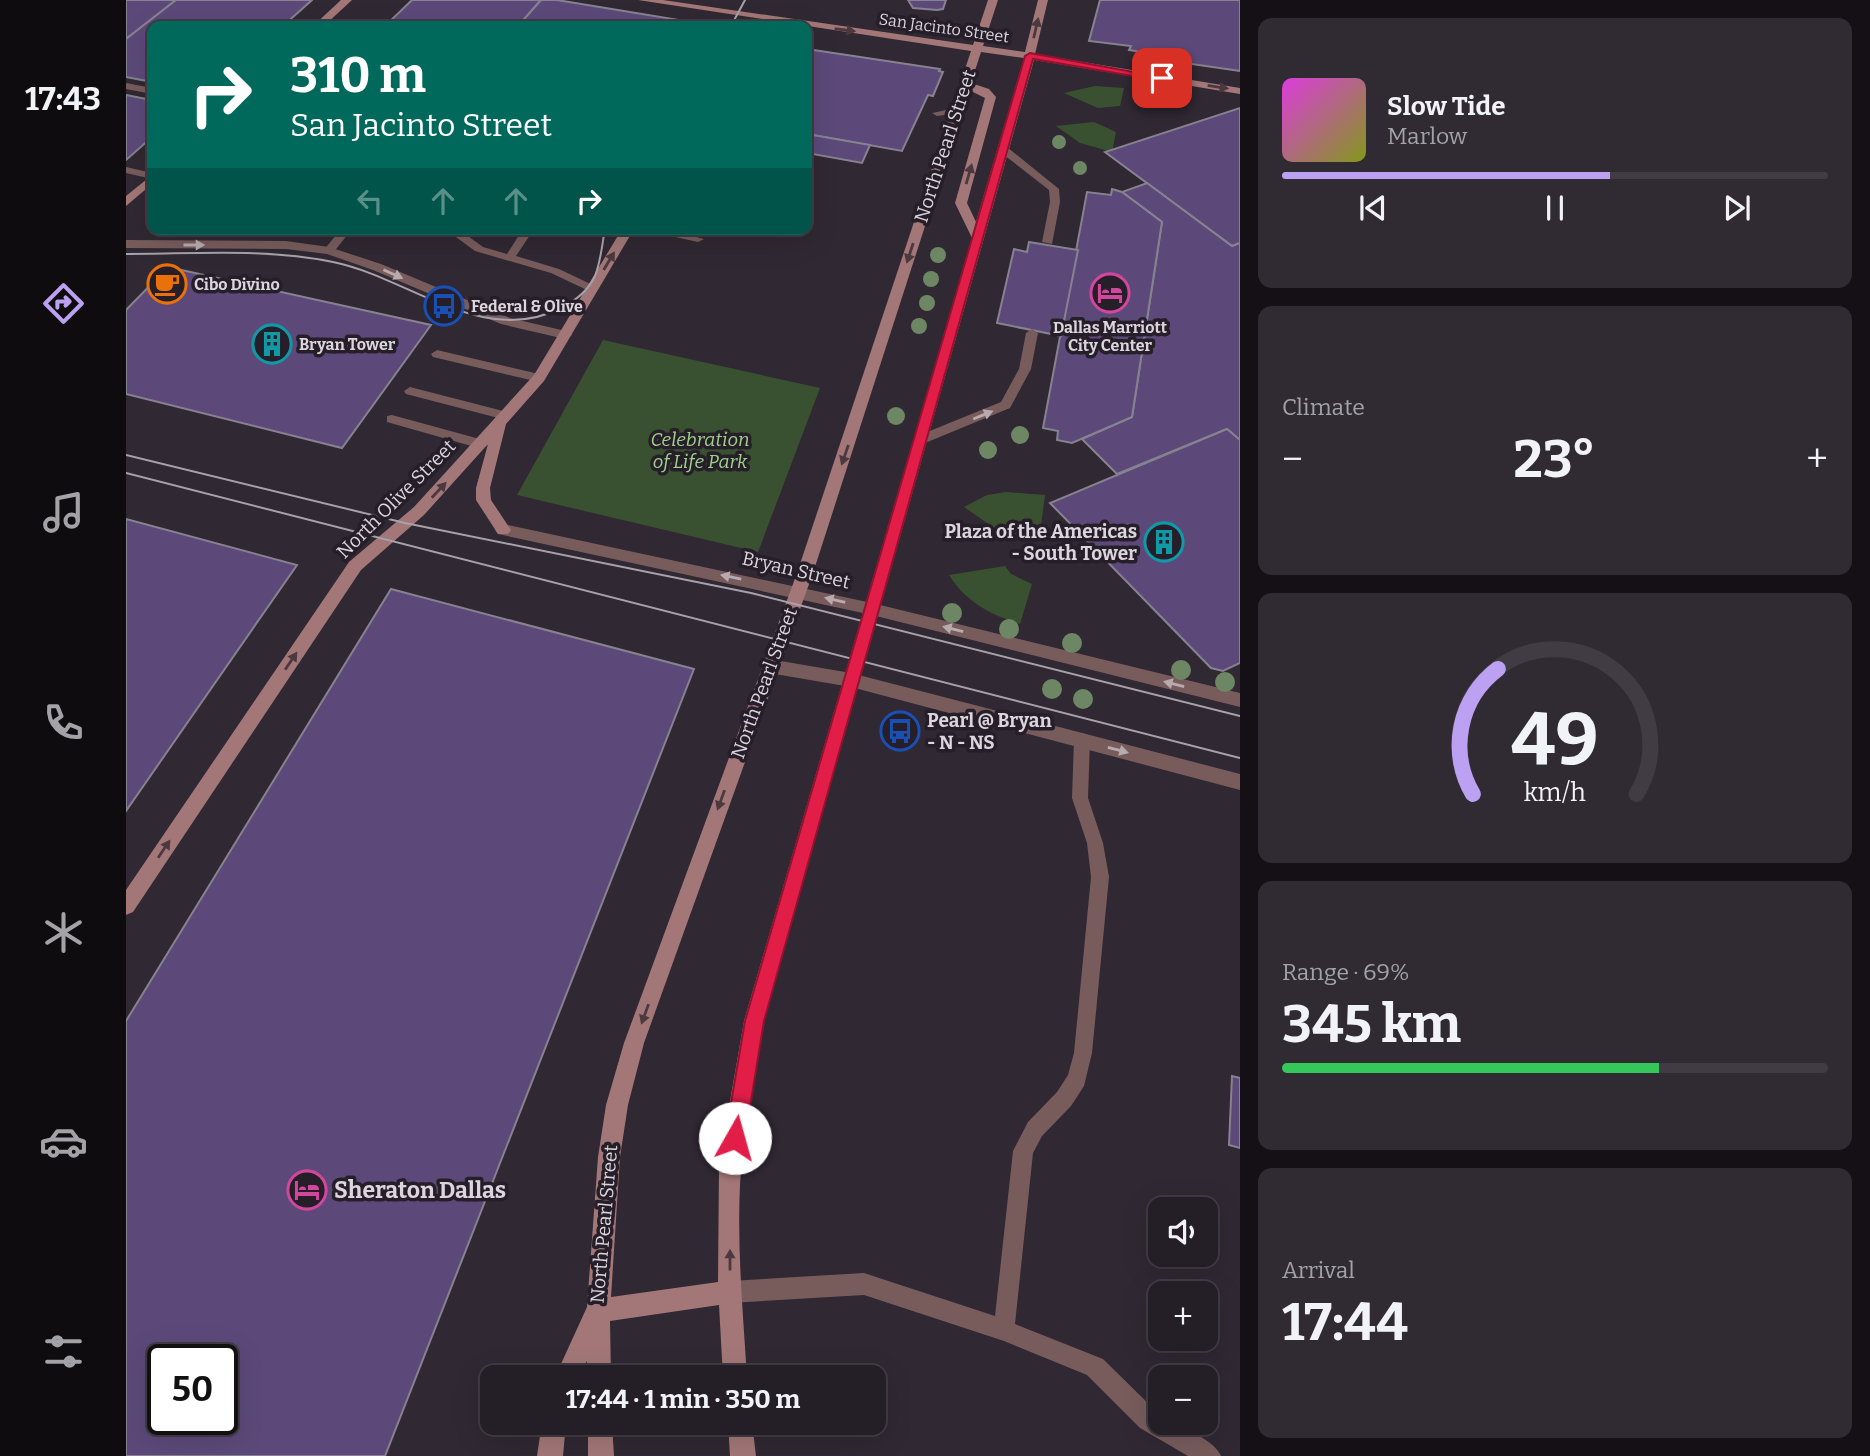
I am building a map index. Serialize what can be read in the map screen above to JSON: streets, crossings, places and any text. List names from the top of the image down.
{
  "streets": {
    "main road": ["San Jacinto Street", "North Pearl Street", "North Olive Street"],
    "street": ["Bryan Street"]
  },
  "crossings": [
    ["San Jacinto Street", "North Pearl Street"],
    ["North Pearl Street", "Bryan Street"]
  ],
  "one_way": ["San Jacinto Street", "North Olive Street"],
  "parks": ["Celebration of Life Park"],
  "places": {
    "cafe": ["Cibo Divino"],
    "hotel": ["Dallas Marriott City Center", "Sheraton Dallas"],
    "bus stop": ["Federal & Olive", "Pearl @ Bryan - N - NS"],
    "building": ["Bryan Tower", "Plaza of the Americas - South Tower"]
  },
  "page": {
    "tabs": "17:43",
    "turn": ["310 m", "San Jacinto Street"],
    "song": ["Slow Tide", "Marlow"],
    "tile": [
      "Climate",
      ["Range · 69%", "345 km"],
      ["Arrival", "17:44"]
    ],
    "heat": ["−", "23°", "+"],
    "map_buttons": ["+", "−"],
    "limit": "50",
    "trip": "17:44 · 1 min · 350 m",
    "gauge": ["49", "km/h"]
  }
}
